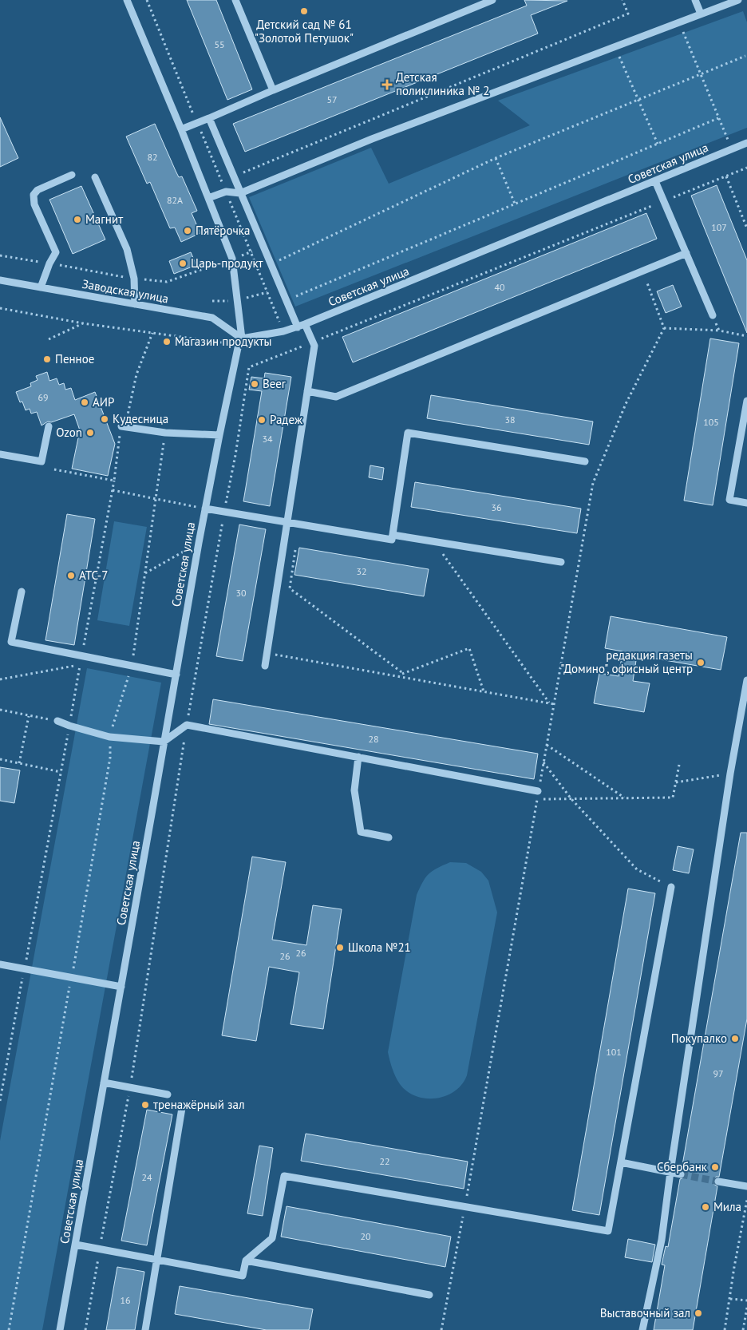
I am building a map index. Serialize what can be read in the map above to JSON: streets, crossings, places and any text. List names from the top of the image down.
{
  "streets": {
    "street": ["Советская улица", "Заводская улица"]
  },
  "crossings": [
    ["Советская улица", "Заводская улица"]
  ],
  "places": {
    "other": [
      "Детский сад № 61 \"Золотой Петушок\"",
      "Магнит",
      "Пятёрочка",
      "Царь-продукт",
      "Магазин продукты",
      "Пенное",
      "Beer",
      "АИР",
      "Кудесница",
      "Радеж",
      "Ozon",
      "АТС-7",
      "редакция газеты \"Домино\", офисный центр",
      "Школа №21",
      "Покупалко",
      "тренажёрный зал",
      "Сбербанк",
      "Мила",
      "Выставочный зал"
    ],
    "health": ["Детская поликлиника № 2"]
  },
  "house_numbers": [
    "55",
    "57",
    "82",
    "82А",
    "107",
    "40",
    "69",
    "38",
    "105",
    "34",
    "36",
    "32",
    "30",
    "28",
    "26",
    "26",
    "101",
    "97",
    "22",
    "24",
    "20",
    "16"
  ]
}
